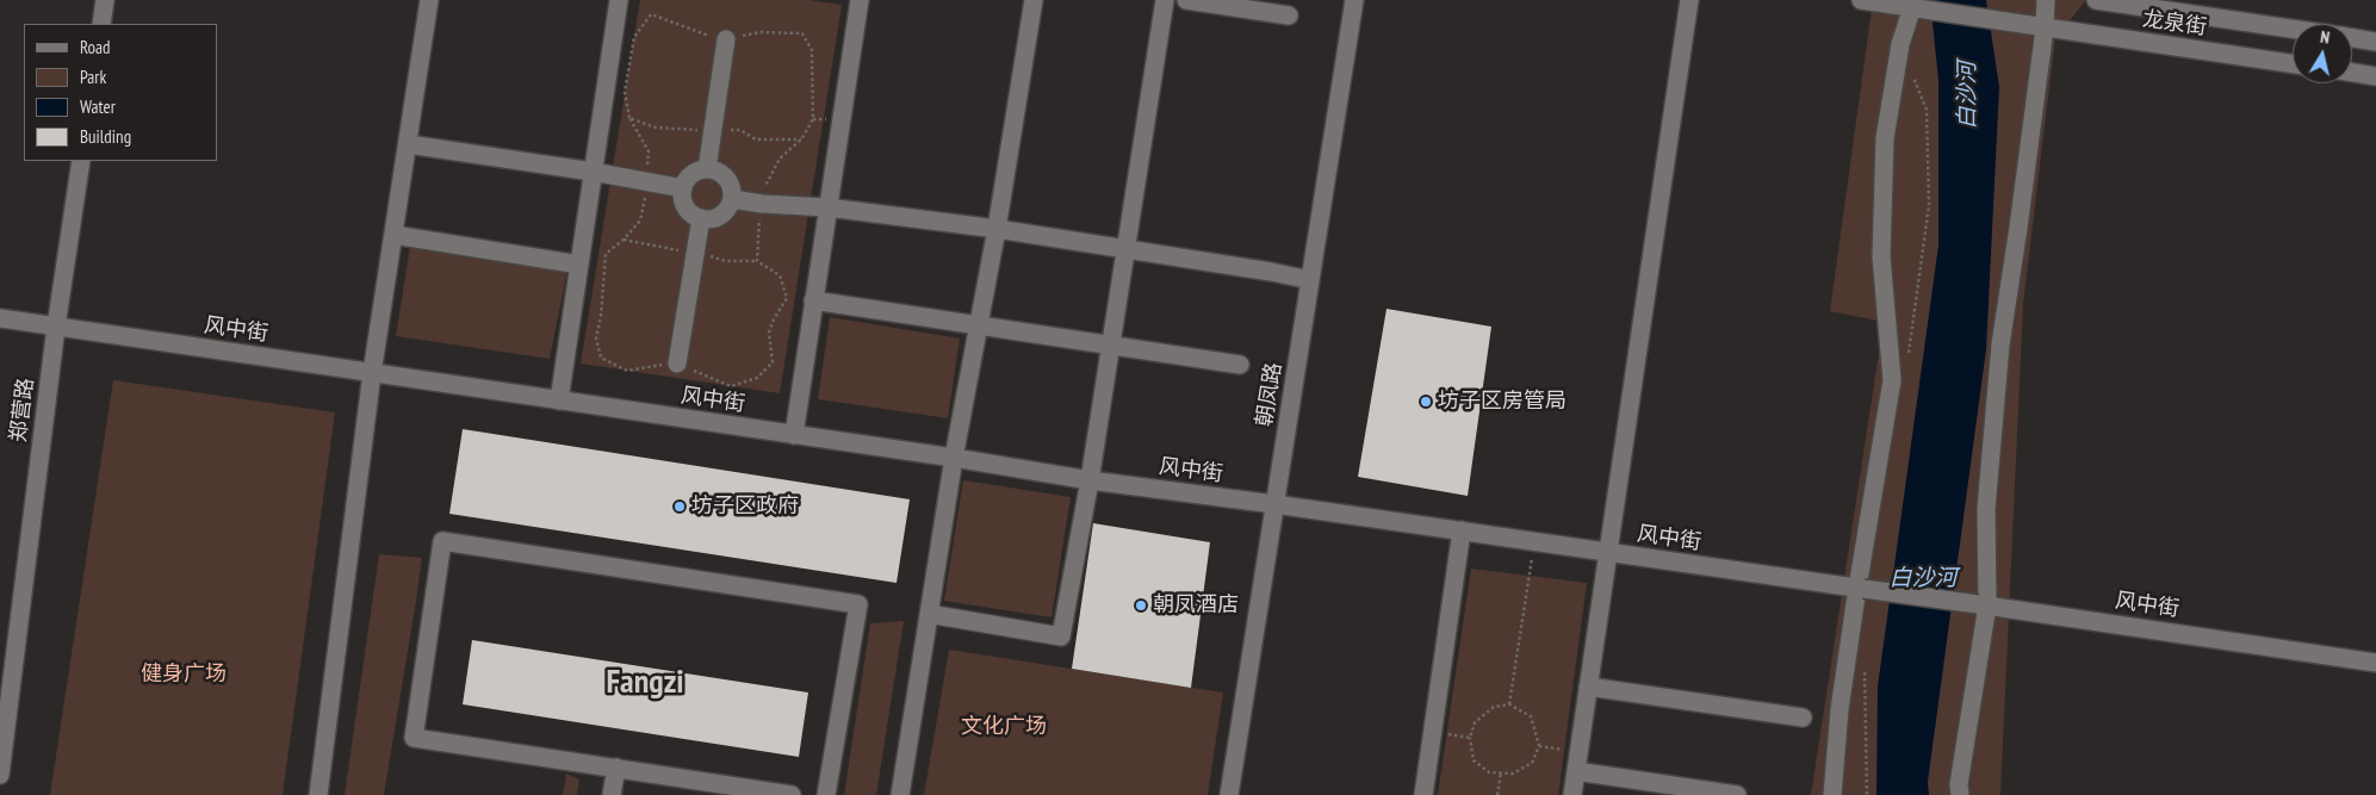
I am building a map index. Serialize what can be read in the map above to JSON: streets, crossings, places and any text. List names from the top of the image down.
{
  "streets": {
    "street": [
      "龙泉街",
      "风中街",
      "朝凤路",
      "郑营路"
    ]
  },
  "crossings": [
    ["风中街", "朝凤路"],
    ["风中街", "郑营路"]
  ],
  "districts": ["Fangzi"],
  "water": ["白沙河"],
  "parks": ["健身广场", "文化广场"],
  "places": ["坊子区房管局", "坊子区政府", "朝凤酒店"],
  "legend": [
    "Road",
    "Park",
    "Water",
    "Building"
  ],
  "north": "top"
}
